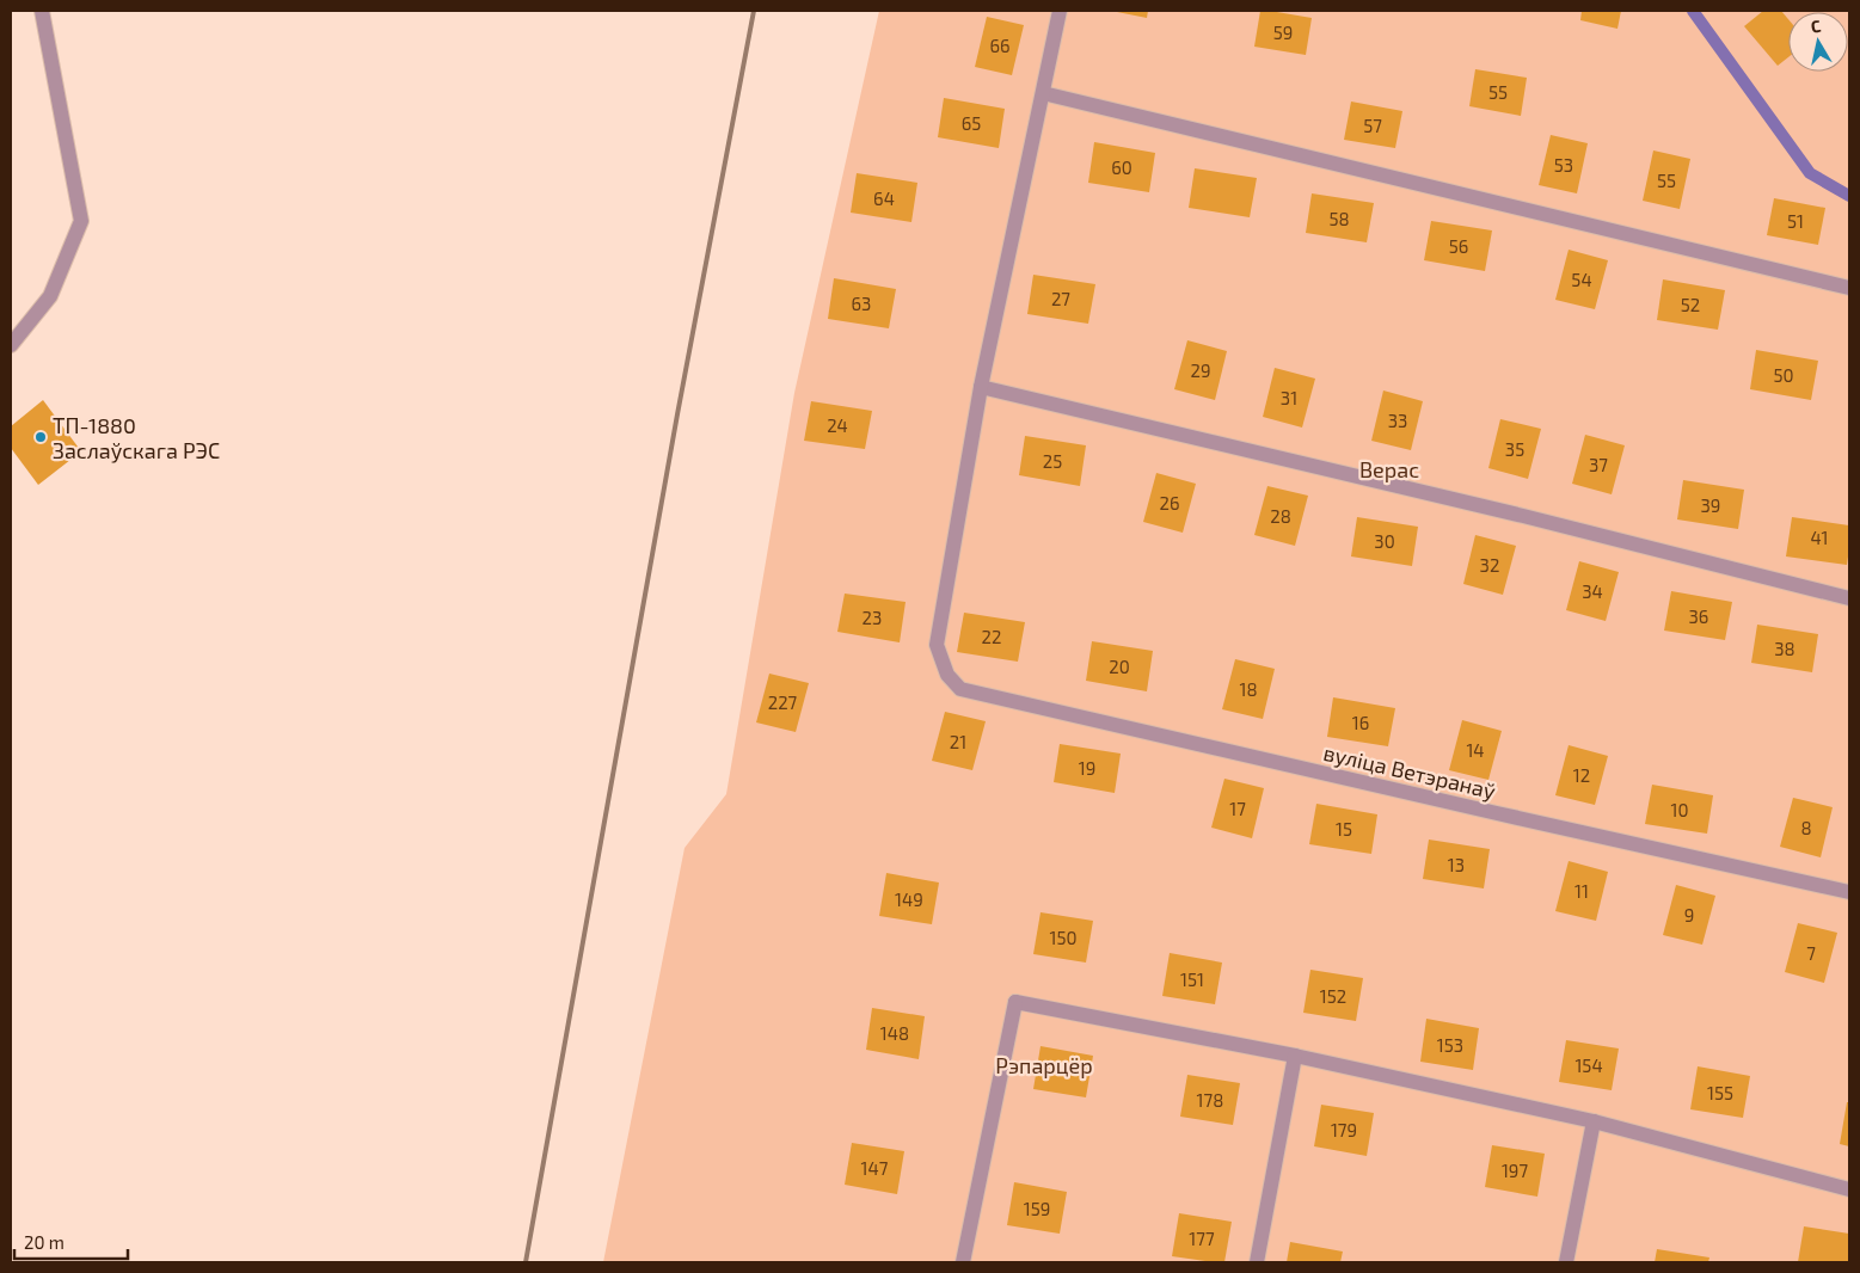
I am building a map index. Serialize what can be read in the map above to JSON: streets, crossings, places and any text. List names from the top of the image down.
{
  "streets": {
    "street": ["вуліца Ветэранаў"]
  },
  "parks": ["Верас", "Рэпарцёр"],
  "places": ["ТП-1880 Заслаўскага РЭС"],
  "house_numbers": [
    "59",
    "66",
    "55",
    "65",
    "57",
    "53",
    "60",
    "55",
    "64",
    "58",
    "51",
    "56",
    "54",
    "27",
    "63",
    "52",
    "29",
    "50",
    "31",
    "33",
    "24",
    "35",
    "25",
    "37",
    "26",
    "39",
    "28",
    "41",
    "30",
    "32",
    "34",
    "36",
    "23",
    "22",
    "38",
    "20",
    "18",
    "227",
    "16",
    "21",
    "14",
    "19",
    "12",
    "17",
    "10",
    "8",
    "15",
    "13",
    "11",
    "149",
    "9",
    "150",
    "7",
    "151",
    "152",
    "148",
    "153",
    "154",
    "155",
    "178",
    "179",
    "147",
    "197",
    "159",
    "177"
  ],
  "scale_bar": "20 m",
  "north": "top"
}
